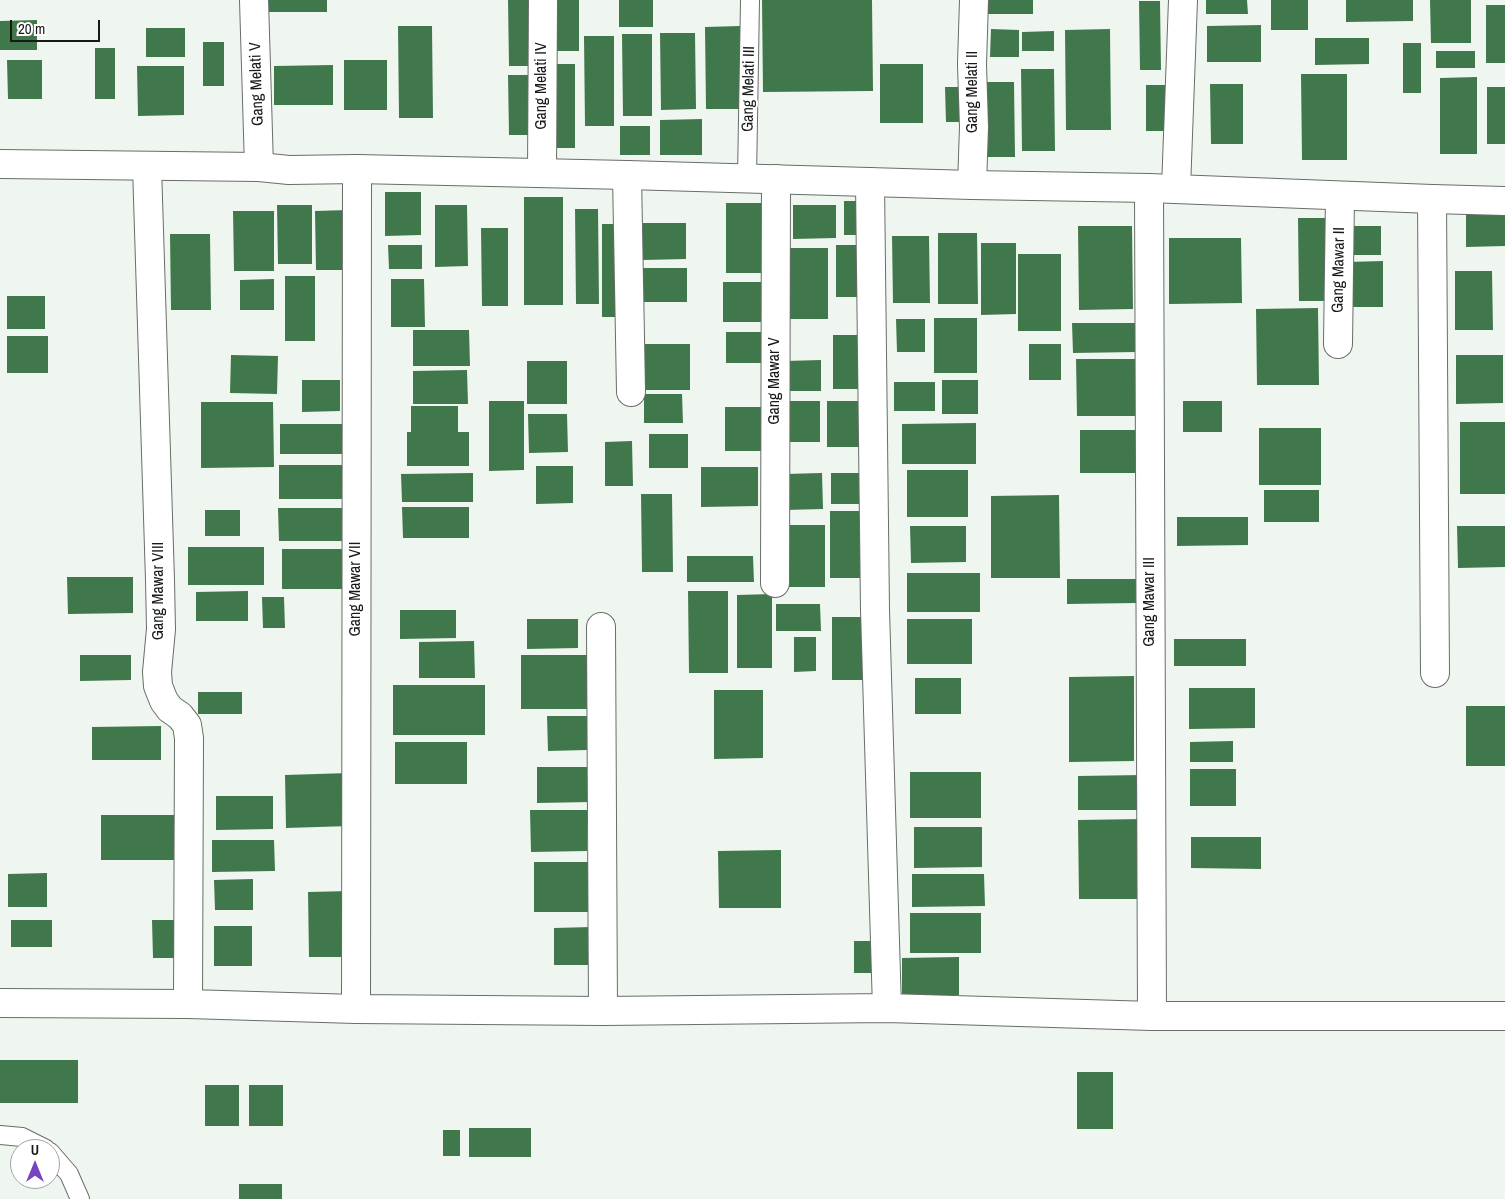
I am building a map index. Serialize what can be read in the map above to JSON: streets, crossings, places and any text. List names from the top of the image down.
{
  "streets": {
    "street": [
      "Gang Melati V",
      "Gang Melati IV",
      "Gang Melati II",
      "Gang Mawar II",
      "Gang Mawar V",
      "Gang Mawar VII",
      "Gang Mawar VIII",
      "Gang Mawar III"
    ],
    "lane": ["Gang Melati III"]
  },
  "scale_bar": "20 m",
  "north": "top"
}
